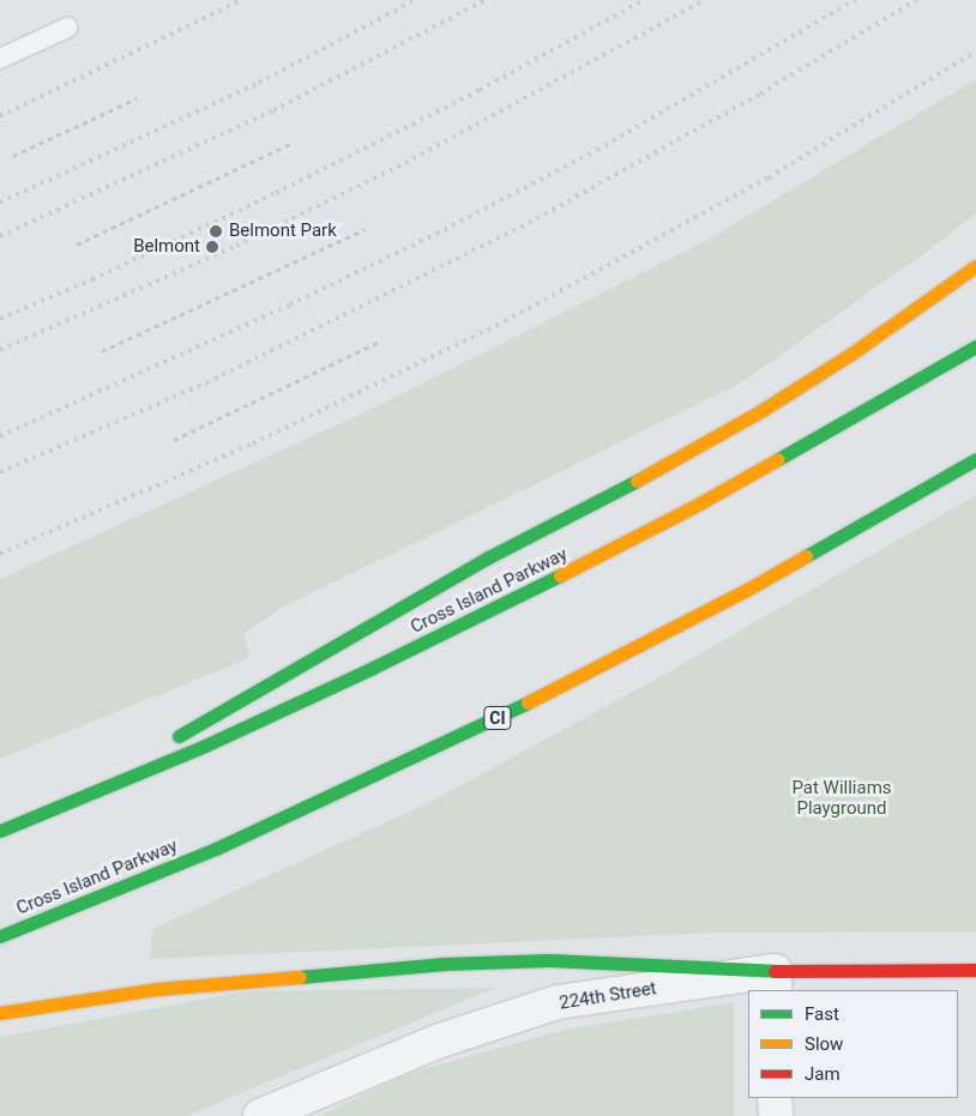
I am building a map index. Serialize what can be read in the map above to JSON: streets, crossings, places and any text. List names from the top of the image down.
{
  "streets": {
    "main road": ["Cross Island Parkway", "CI", "224th Street"]
  },
  "parks": ["Pat Williams Playground"],
  "places": ["Belmont Park", "Belmont"],
  "legend": ["Fast", "Slow", "Jam"]
}
